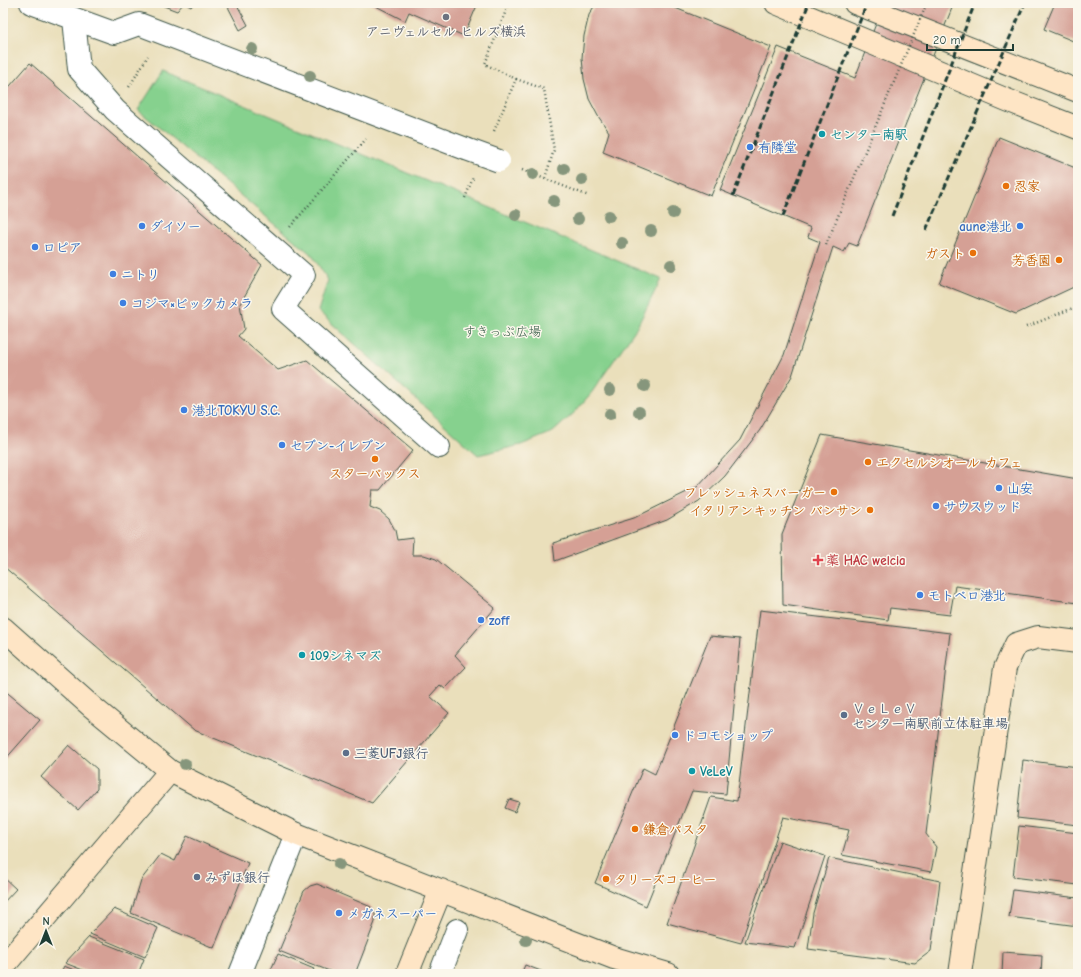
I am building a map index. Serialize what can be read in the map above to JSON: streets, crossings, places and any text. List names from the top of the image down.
{
  "parks": ["すきっぷ広場"],
  "places": {
    "other": [
      "アニヴェルセル ヒルズ横浜",
      "センター南駅",
      "有隣堂",
      "忍家",
      "ダイソー",
      "aune港北",
      "ロピア",
      "ガスト",
      "芳香園",
      "ニトリ",
      "コジマ×ビックカメラ",
      "港北TOKYU S.C.",
      "セブン-イレブン",
      "スターバックス",
      "エクセルシオール カフェ",
      "山安",
      "フレッシュネスバーガー",
      "サウスウッド",
      "イタリアンキッチン バンサン",
      "モトベロ港北",
      "zoff",
      "109シネマズ",
      "ＶｅＬｅＶ センター南駅前立体駐車場",
      "ドコモショップ",
      "三菱UFJ銀行",
      "VeLeV",
      "鎌倉パスタ",
      "みずほ銀行",
      "タリーズコーヒー",
      "メガネスーパー"
    ],
    "health": ["薬 HAC welcia"]
  },
  "scale_bar": "20 m",
  "north": "top"
}
